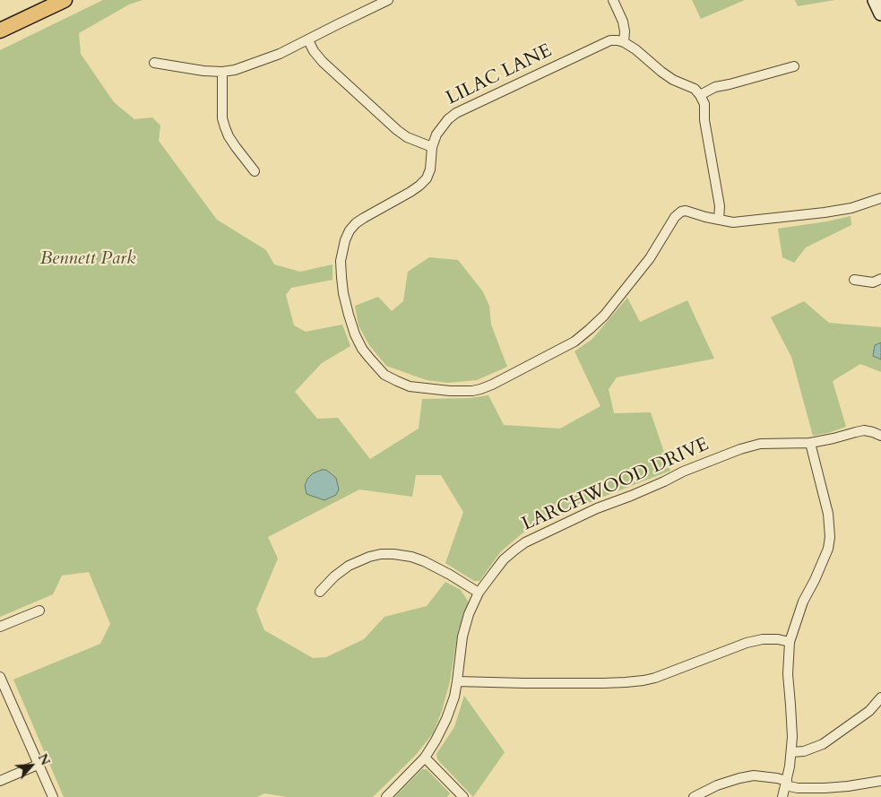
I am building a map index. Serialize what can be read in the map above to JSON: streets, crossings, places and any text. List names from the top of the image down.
{
  "streets": {
    "street": ["LILAC LANE", "LARCHWOOD DRIVE"]
  },
  "parks": ["Bennett Park"],
  "north": "top right"
}
